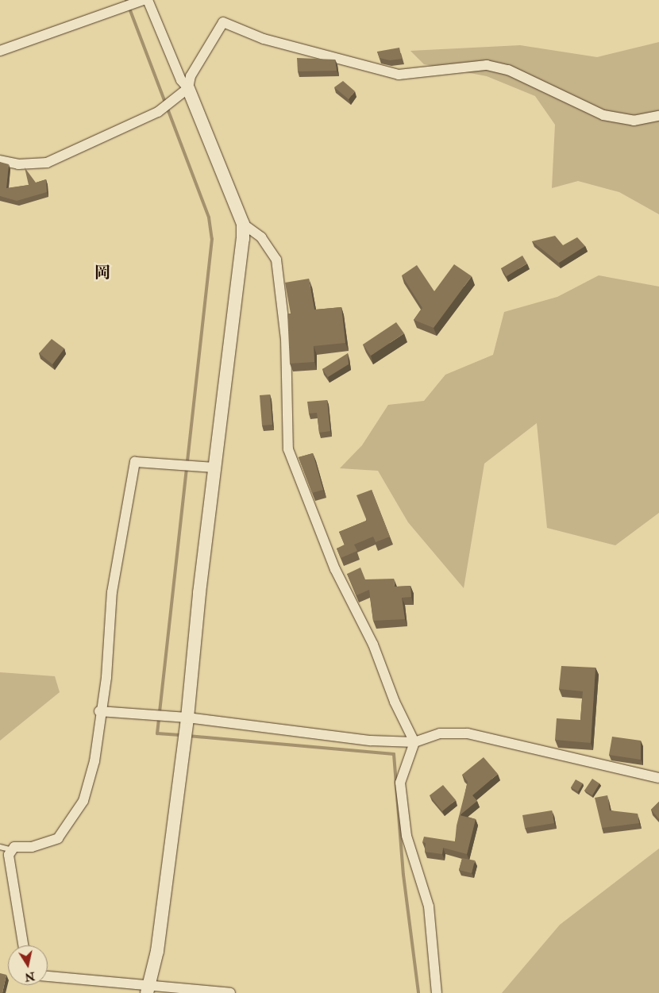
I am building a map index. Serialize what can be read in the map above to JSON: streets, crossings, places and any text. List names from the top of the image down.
{
  "districts": ["岡"],
  "north": "bottom"
}
